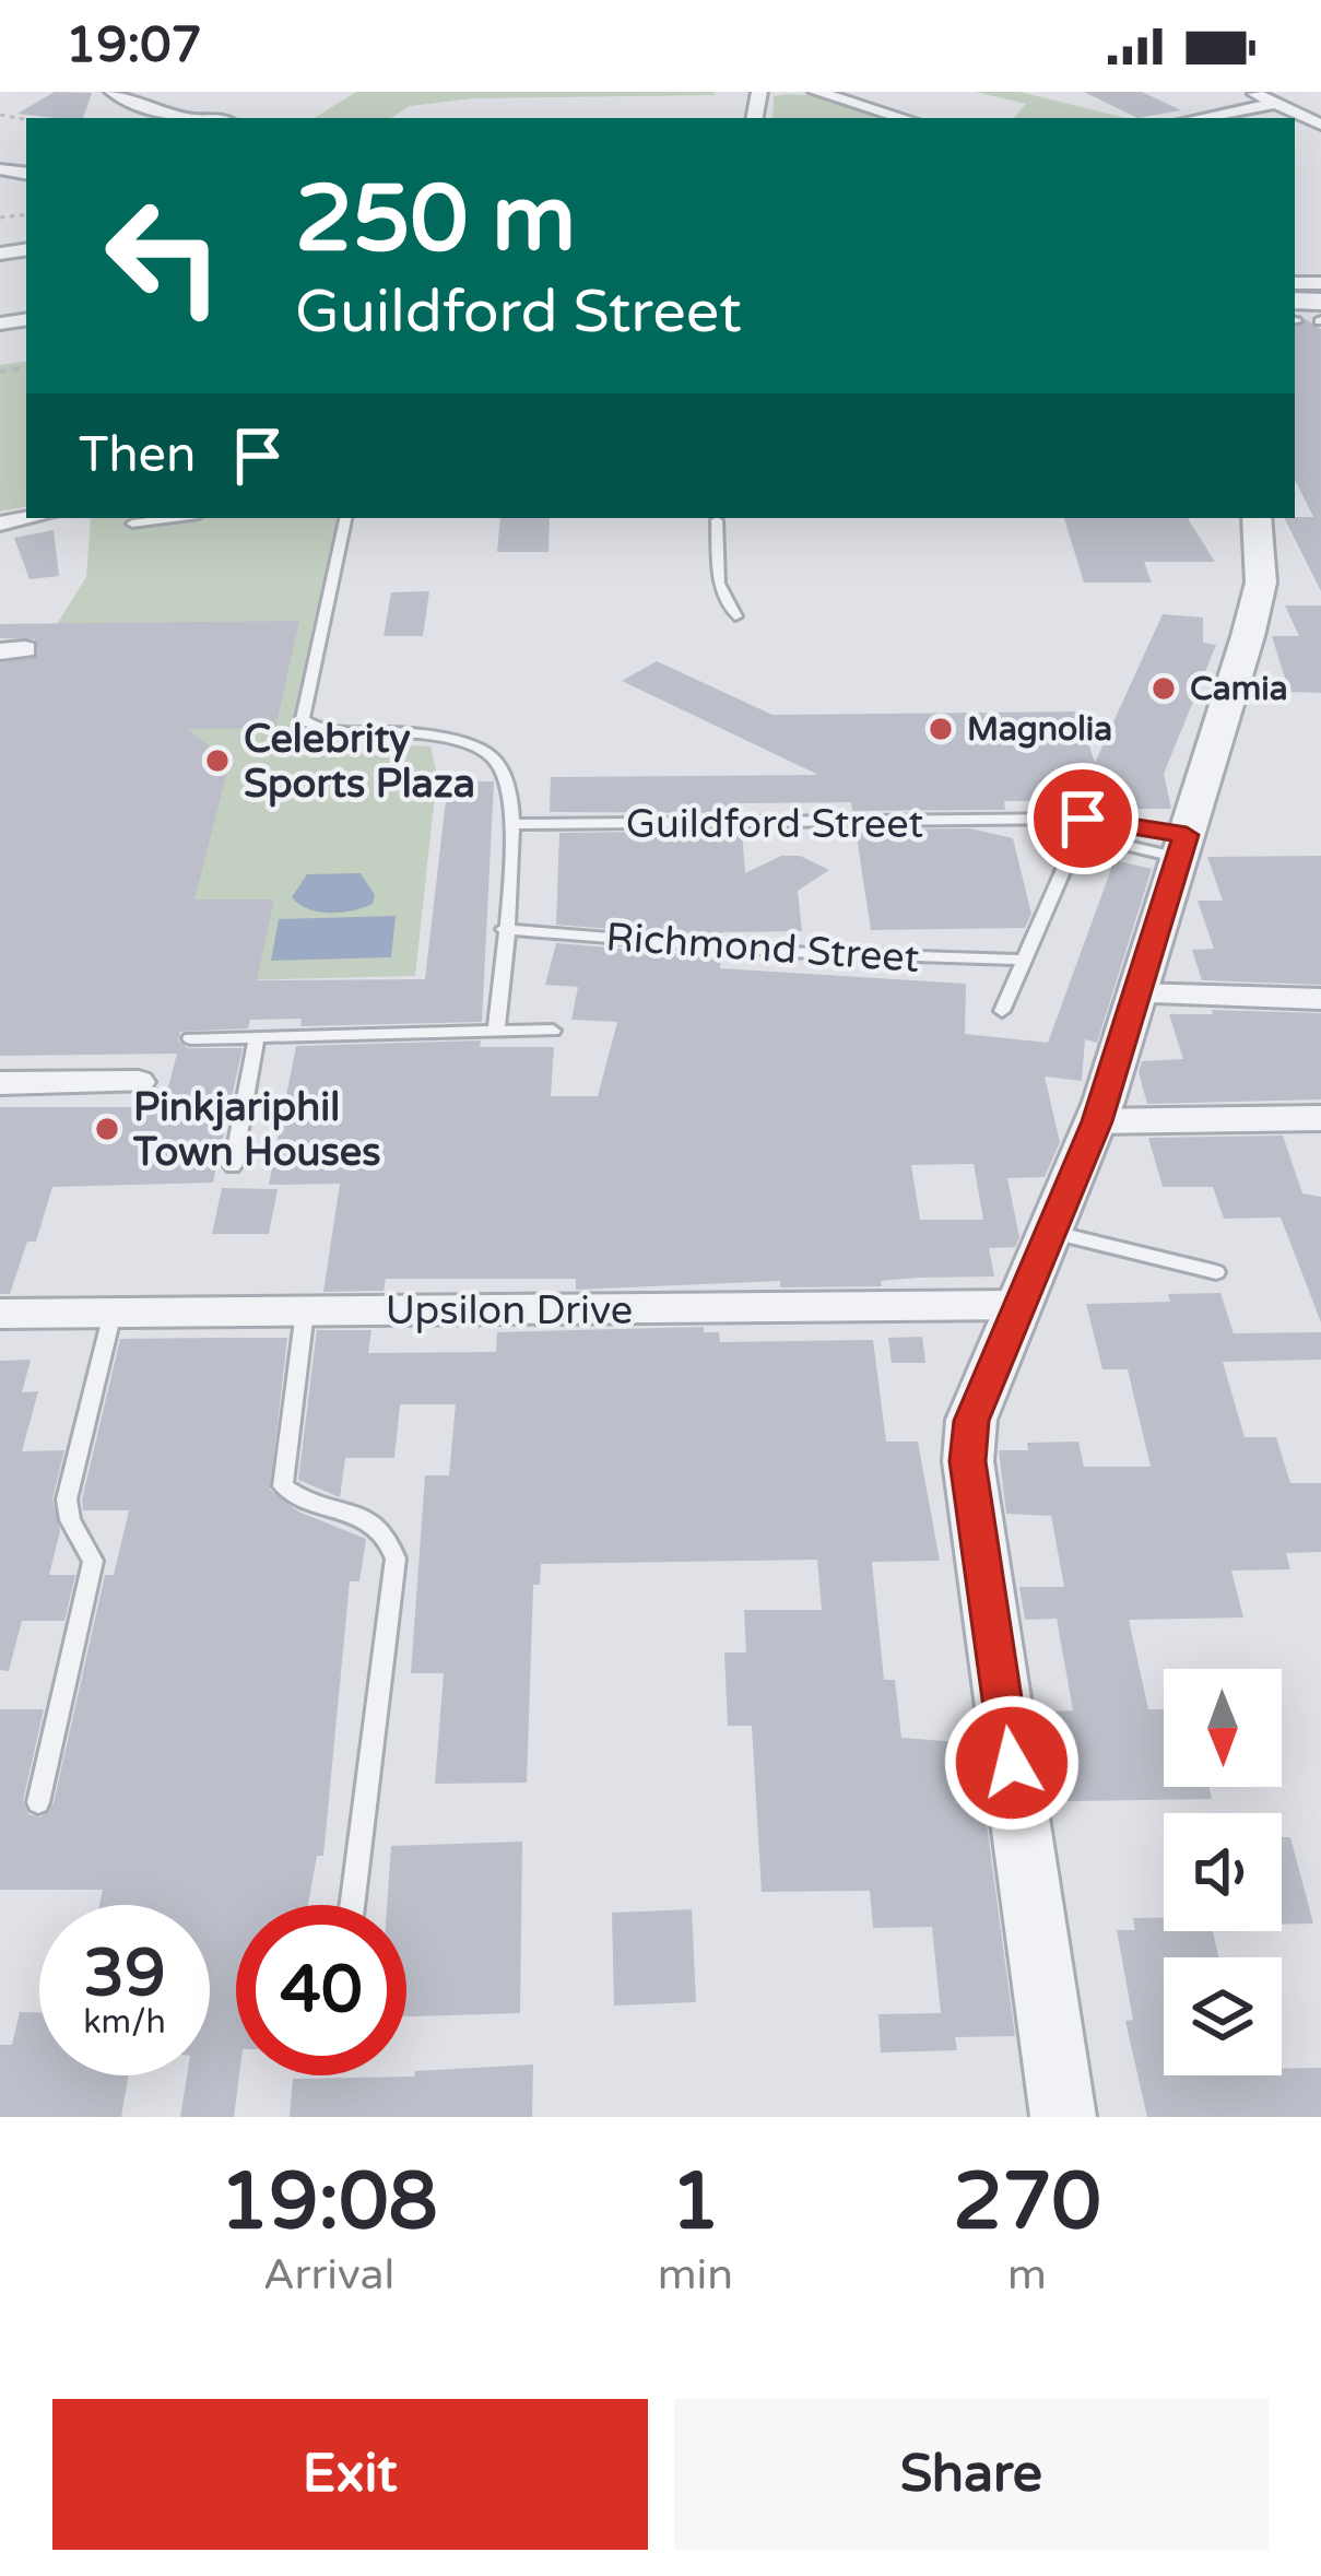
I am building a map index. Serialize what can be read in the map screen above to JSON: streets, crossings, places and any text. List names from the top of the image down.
{
  "streets": {
    "street": ["Upsilon Drive"],
    "lane": ["Guildford Street", "Richmond Street"]
  },
  "places": [
    "Camia",
    "Magnolia",
    "Celebrity Sports Plaza",
    "Pinkjariphil Town Houses"
  ],
  "north": "bottom",
  "page": {
    "status": "19:07",
    "turn": ["250 m", "Guildford Street"],
    "then": "Then",
    "speed": "39 km/h",
    "limit": "40",
    "eta": [
      "19:08",
      "Arrival",
      "1",
      "min",
      "270",
      "m"
    ],
    "buttons": ["Exit", "Share"]
  }
}
